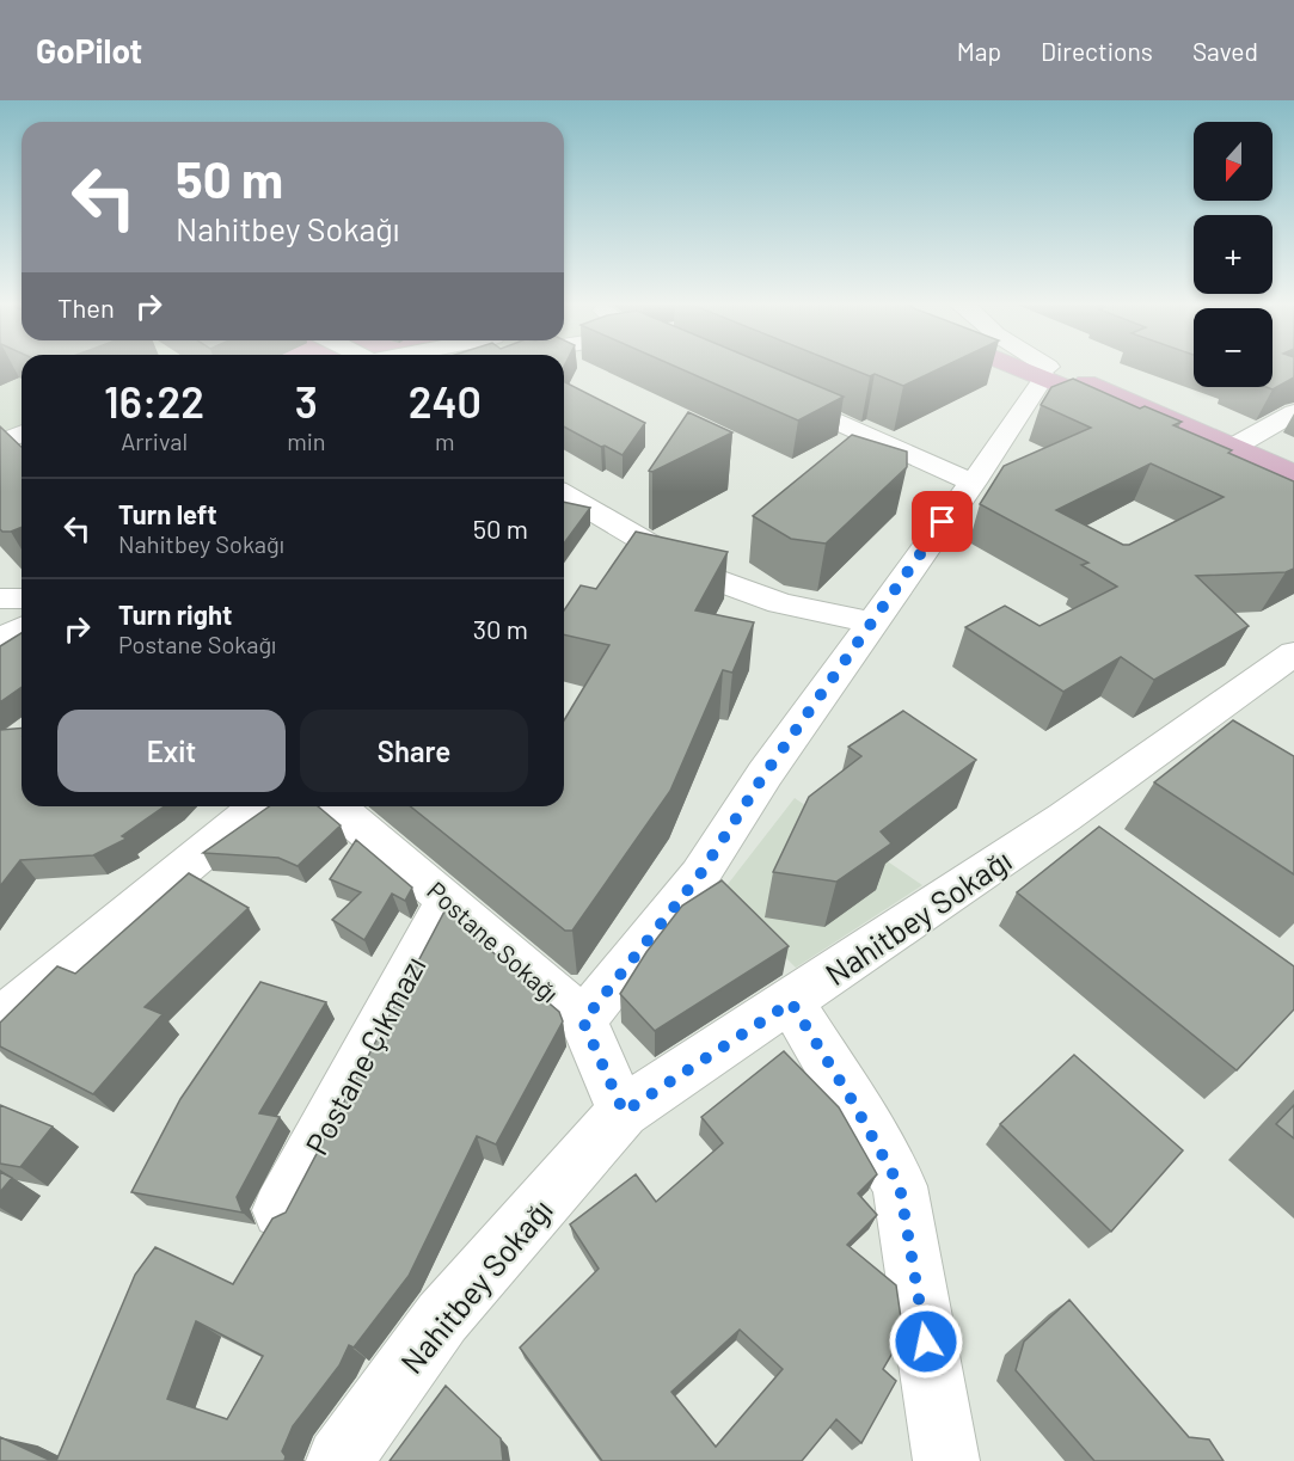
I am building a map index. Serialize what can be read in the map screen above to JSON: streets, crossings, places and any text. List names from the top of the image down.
{
  "streets": {
    "street": ["Nahitbey Sokağı", "Postane Sokağı", "Postane Çıkmazı"]
  },
  "crossings": [
    ["Nahitbey Sokağı", "Postane Sokağı"],
    ["Postane Sokağı", "Postane Çıkmazı"]
  ],
  "north": "bottom",
  "page": {
    "header": "GoPilot",
    "nav": ["Map", "Directions", "Saved"],
    "map_buttons": ["+", "−"],
    "turn": ["50 m", "Nahitbey Sokağı"],
    "then": "Then",
    "eta": [
      "16:22",
      "Arrival",
      "3",
      "min",
      "240",
      "m"
    ],
    "list": [
      {
        "name": "Turn left",
        "note": "Nahitbey Sokağı",
        "value": "50 m"
      },
      {
        "name": "Turn right",
        "note": "Postane Sokağı",
        "value": "30 m"
      }
    ],
    "buttons": ["Exit", "Share"]
  }
}
